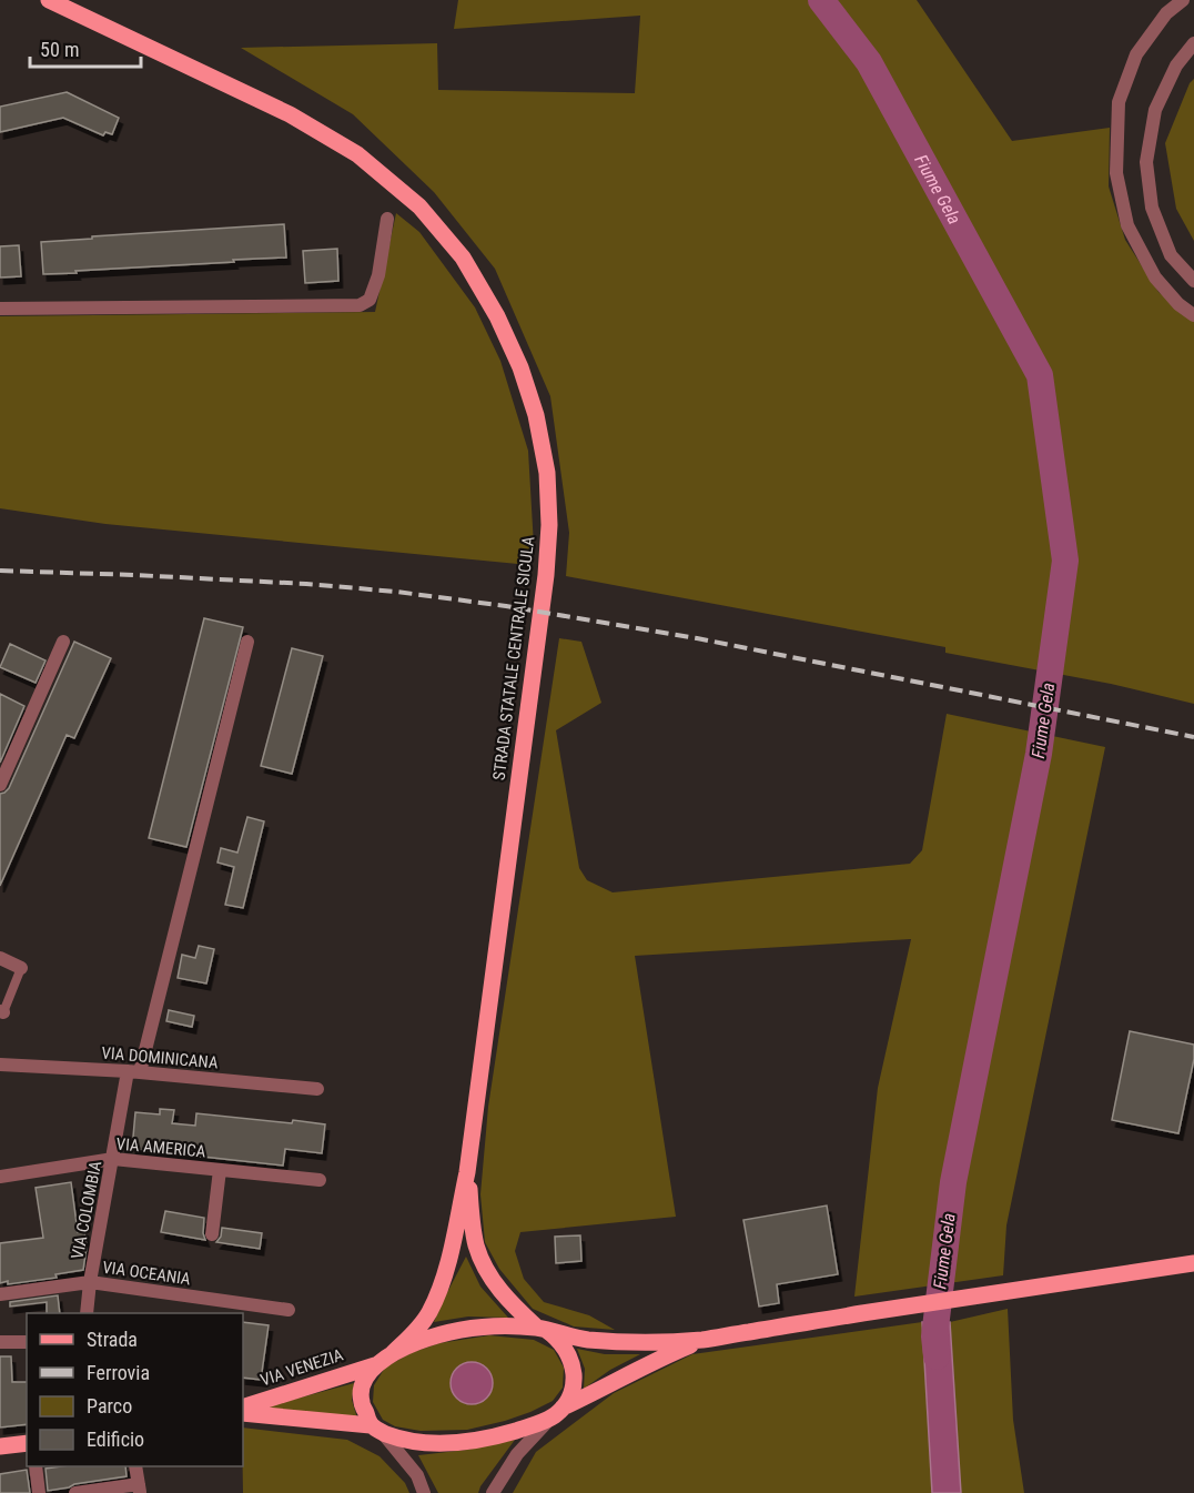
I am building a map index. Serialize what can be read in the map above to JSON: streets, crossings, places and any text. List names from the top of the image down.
{
  "streets": {
    "main road": ["STRADA STATALE CENTRALE SICULA", "VIA VENEZIA"],
    "street": [
      "VIA DOMINICANA",
      "VIA AMERICA",
      "VIA COLOMBIA",
      "VIA OCEANIA"
    ]
  },
  "crossings": [
    ["STRADA STATALE CENTRALE SICULA", "VIA VENEZIA"],
    ["VIA DOMINICANA", "VIA COLOMBIA"],
    ["VIA AMERICA", "VIA COLOMBIA"],
    ["VIA COLOMBIA", "VIA OCEANIA"]
  ],
  "water": ["Fiume Gela"],
  "legend": [
    "Strada",
    "Ferrovia",
    "Parco",
    "Edificio"
  ],
  "scale_bar": "50 m"
}
